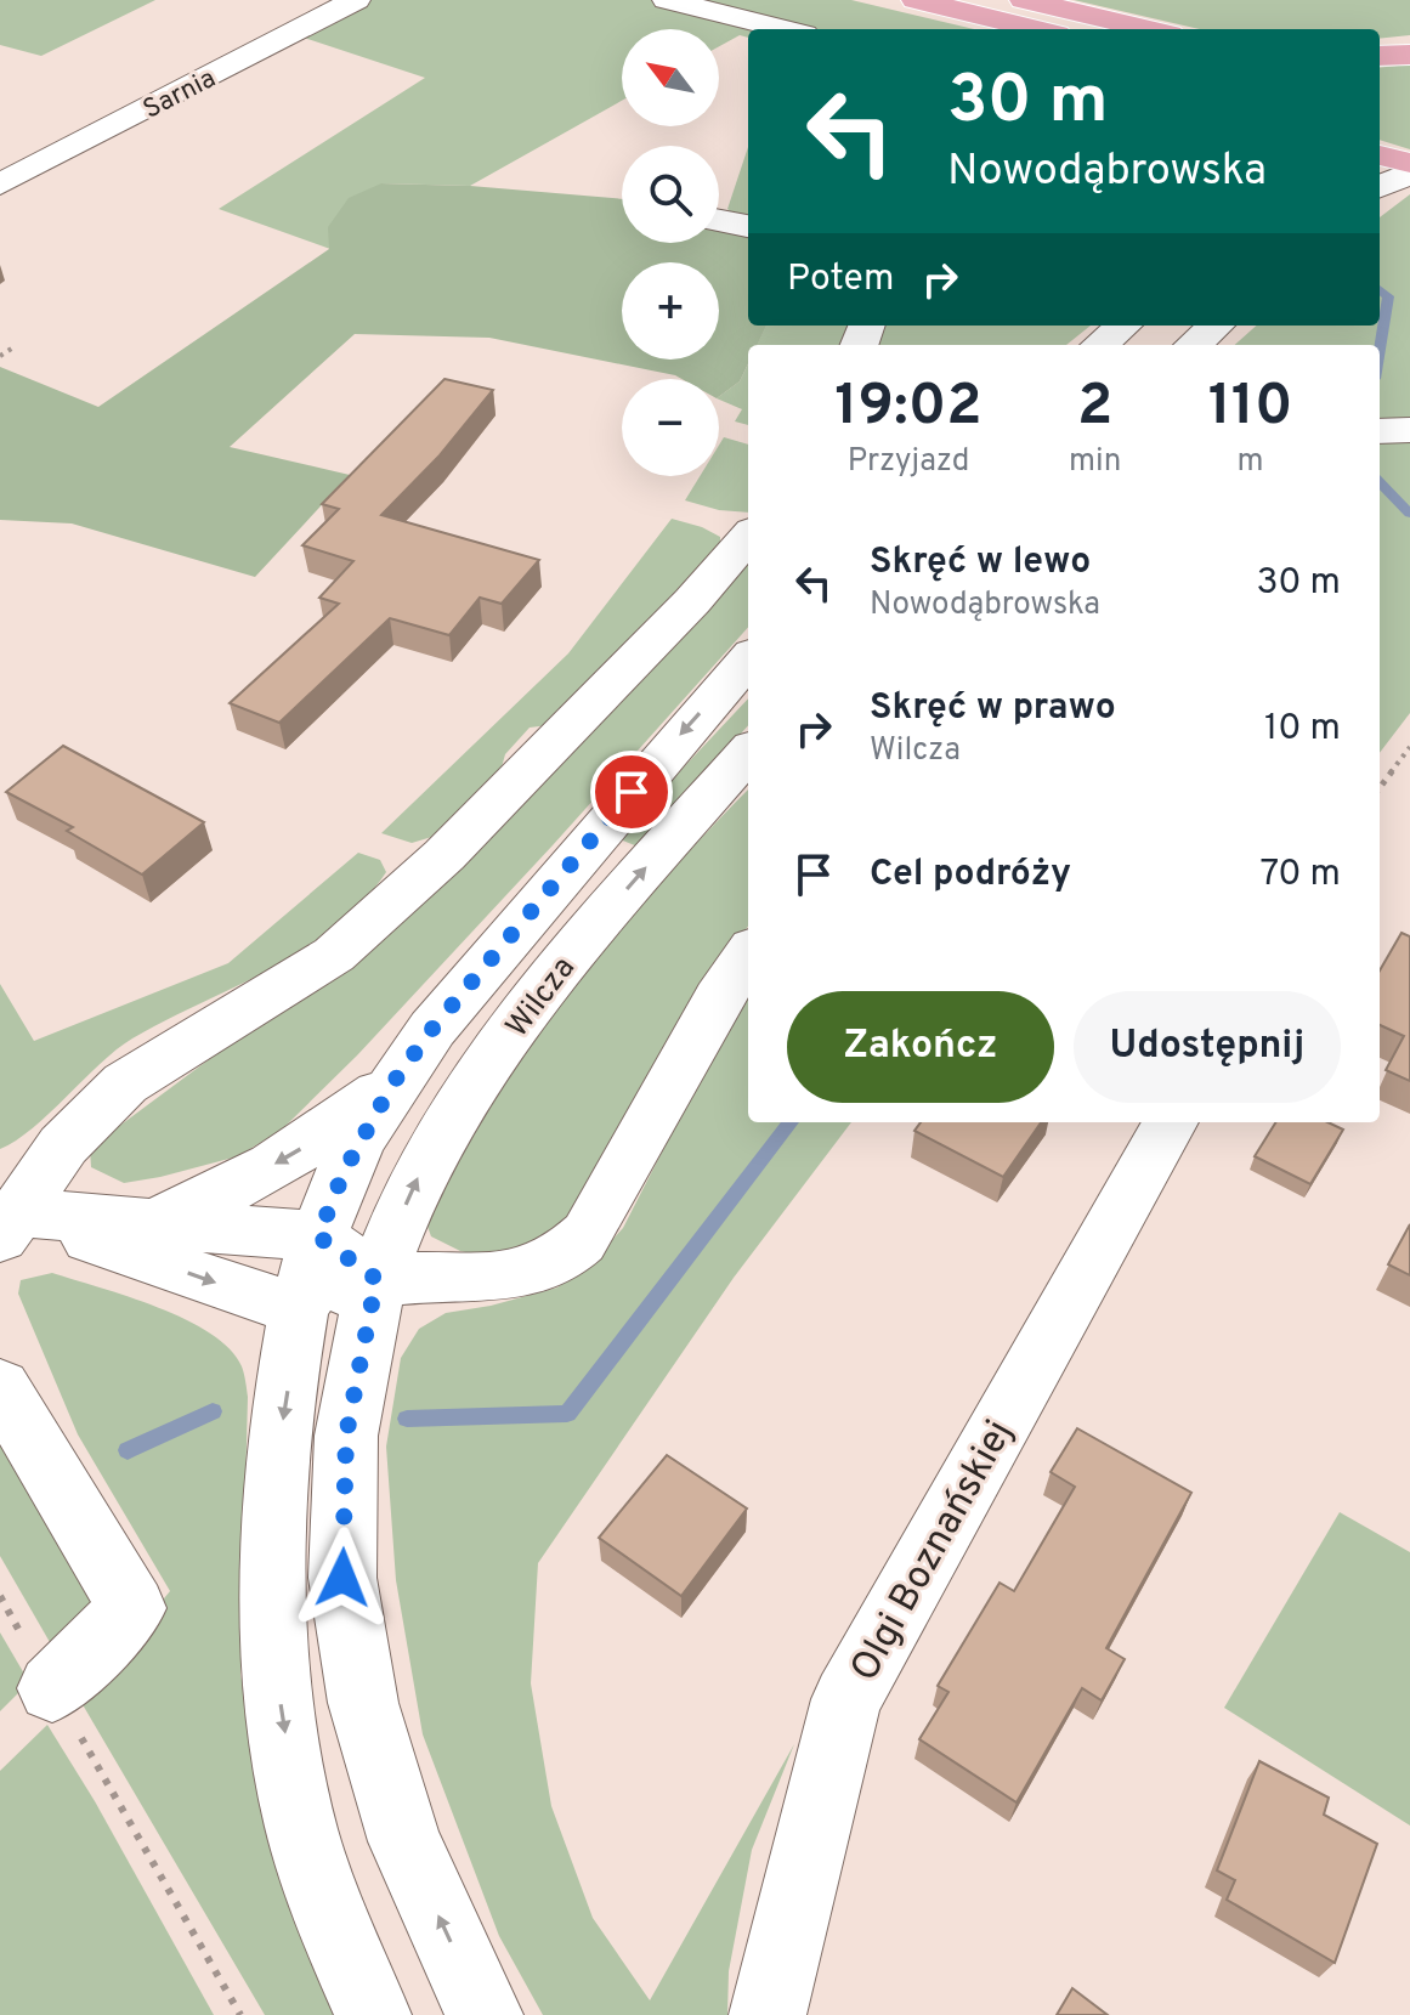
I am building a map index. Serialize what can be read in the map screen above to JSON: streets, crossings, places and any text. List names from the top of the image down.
{
  "streets": {
    "street": ["Sarnia", "Wilcza", "Olgi Boznańskiej"]
  },
  "north": "top left",
  "page": {
    "map_buttons": ["+", "−"],
    "turn": ["30 m", "Nowodąbrowska"],
    "then": "Potem",
    "eta": [
      "19:02",
      "Przyjazd",
      "2",
      "min",
      "110",
      "m"
    ],
    "list": [
      {
        "name": "Skręć w lewo",
        "note": "Nowodąbrowska",
        "value": "30 m"
      },
      {
        "name": "Skręć w prawo",
        "note": "Wilcza",
        "value": "10 m"
      },
      {
        "name": "Cel podróży",
        "value": "70 m"
      }
    ],
    "buttons": ["Zakończ", "Udostępnij"]
  }
}
